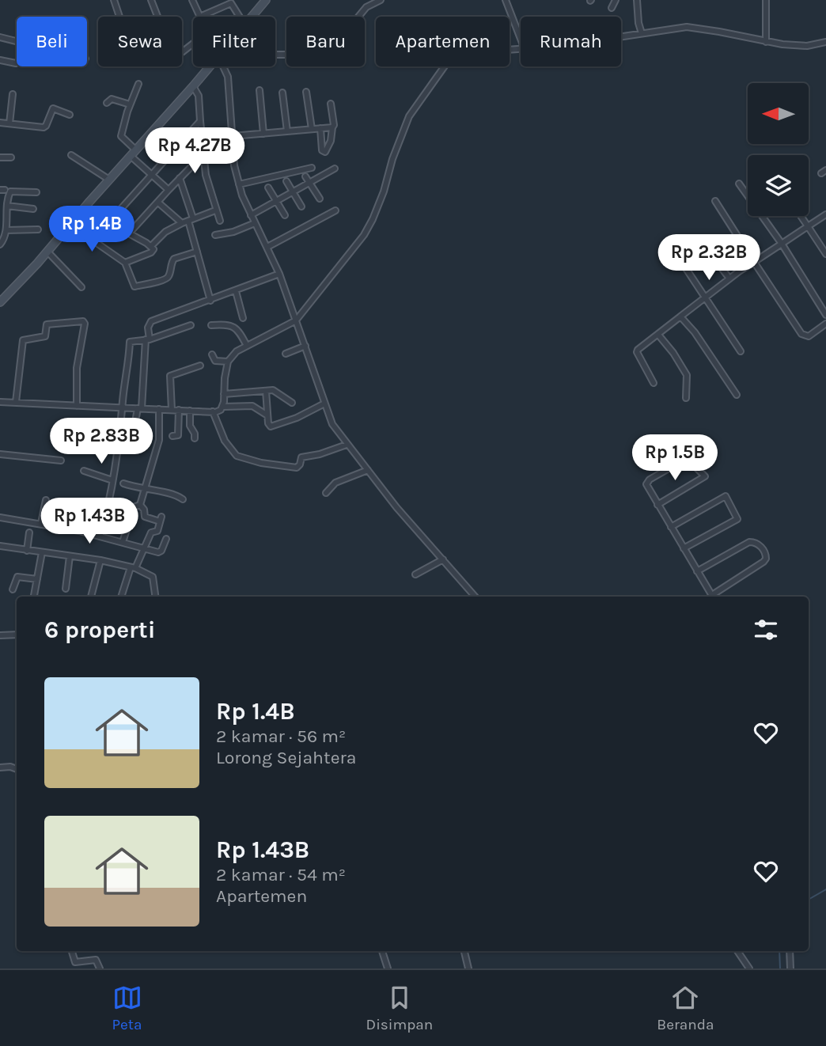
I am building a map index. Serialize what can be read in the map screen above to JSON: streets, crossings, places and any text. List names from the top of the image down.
{
  "north": "left",
  "page": {
    "chip": [
      "Beli",
      "Sewa",
      "Filter",
      "Baru",
      "Apartemen",
      "Rumah"
    ],
    "price": [
      "Rp 4.27B",
      "Rp 1.4B",
      "Rp 2.32B",
      "Rp 2.83B",
      "Rp 1.5B",
      "Rp 1.43B"
    ],
    "heading": "6 properti",
    "list": [
      {
        "name": "Rp 1.4B",
        "note": "2 kamar · 56 m² · Lorong Sejahtera"
      },
      {
        "name": "Rp 1.43B",
        "note": "2 kamar · 54 m² · Apartemen"
      }
    ],
    "tabs": ["Peta", "Disimpan", "Beranda"]
  }
}
